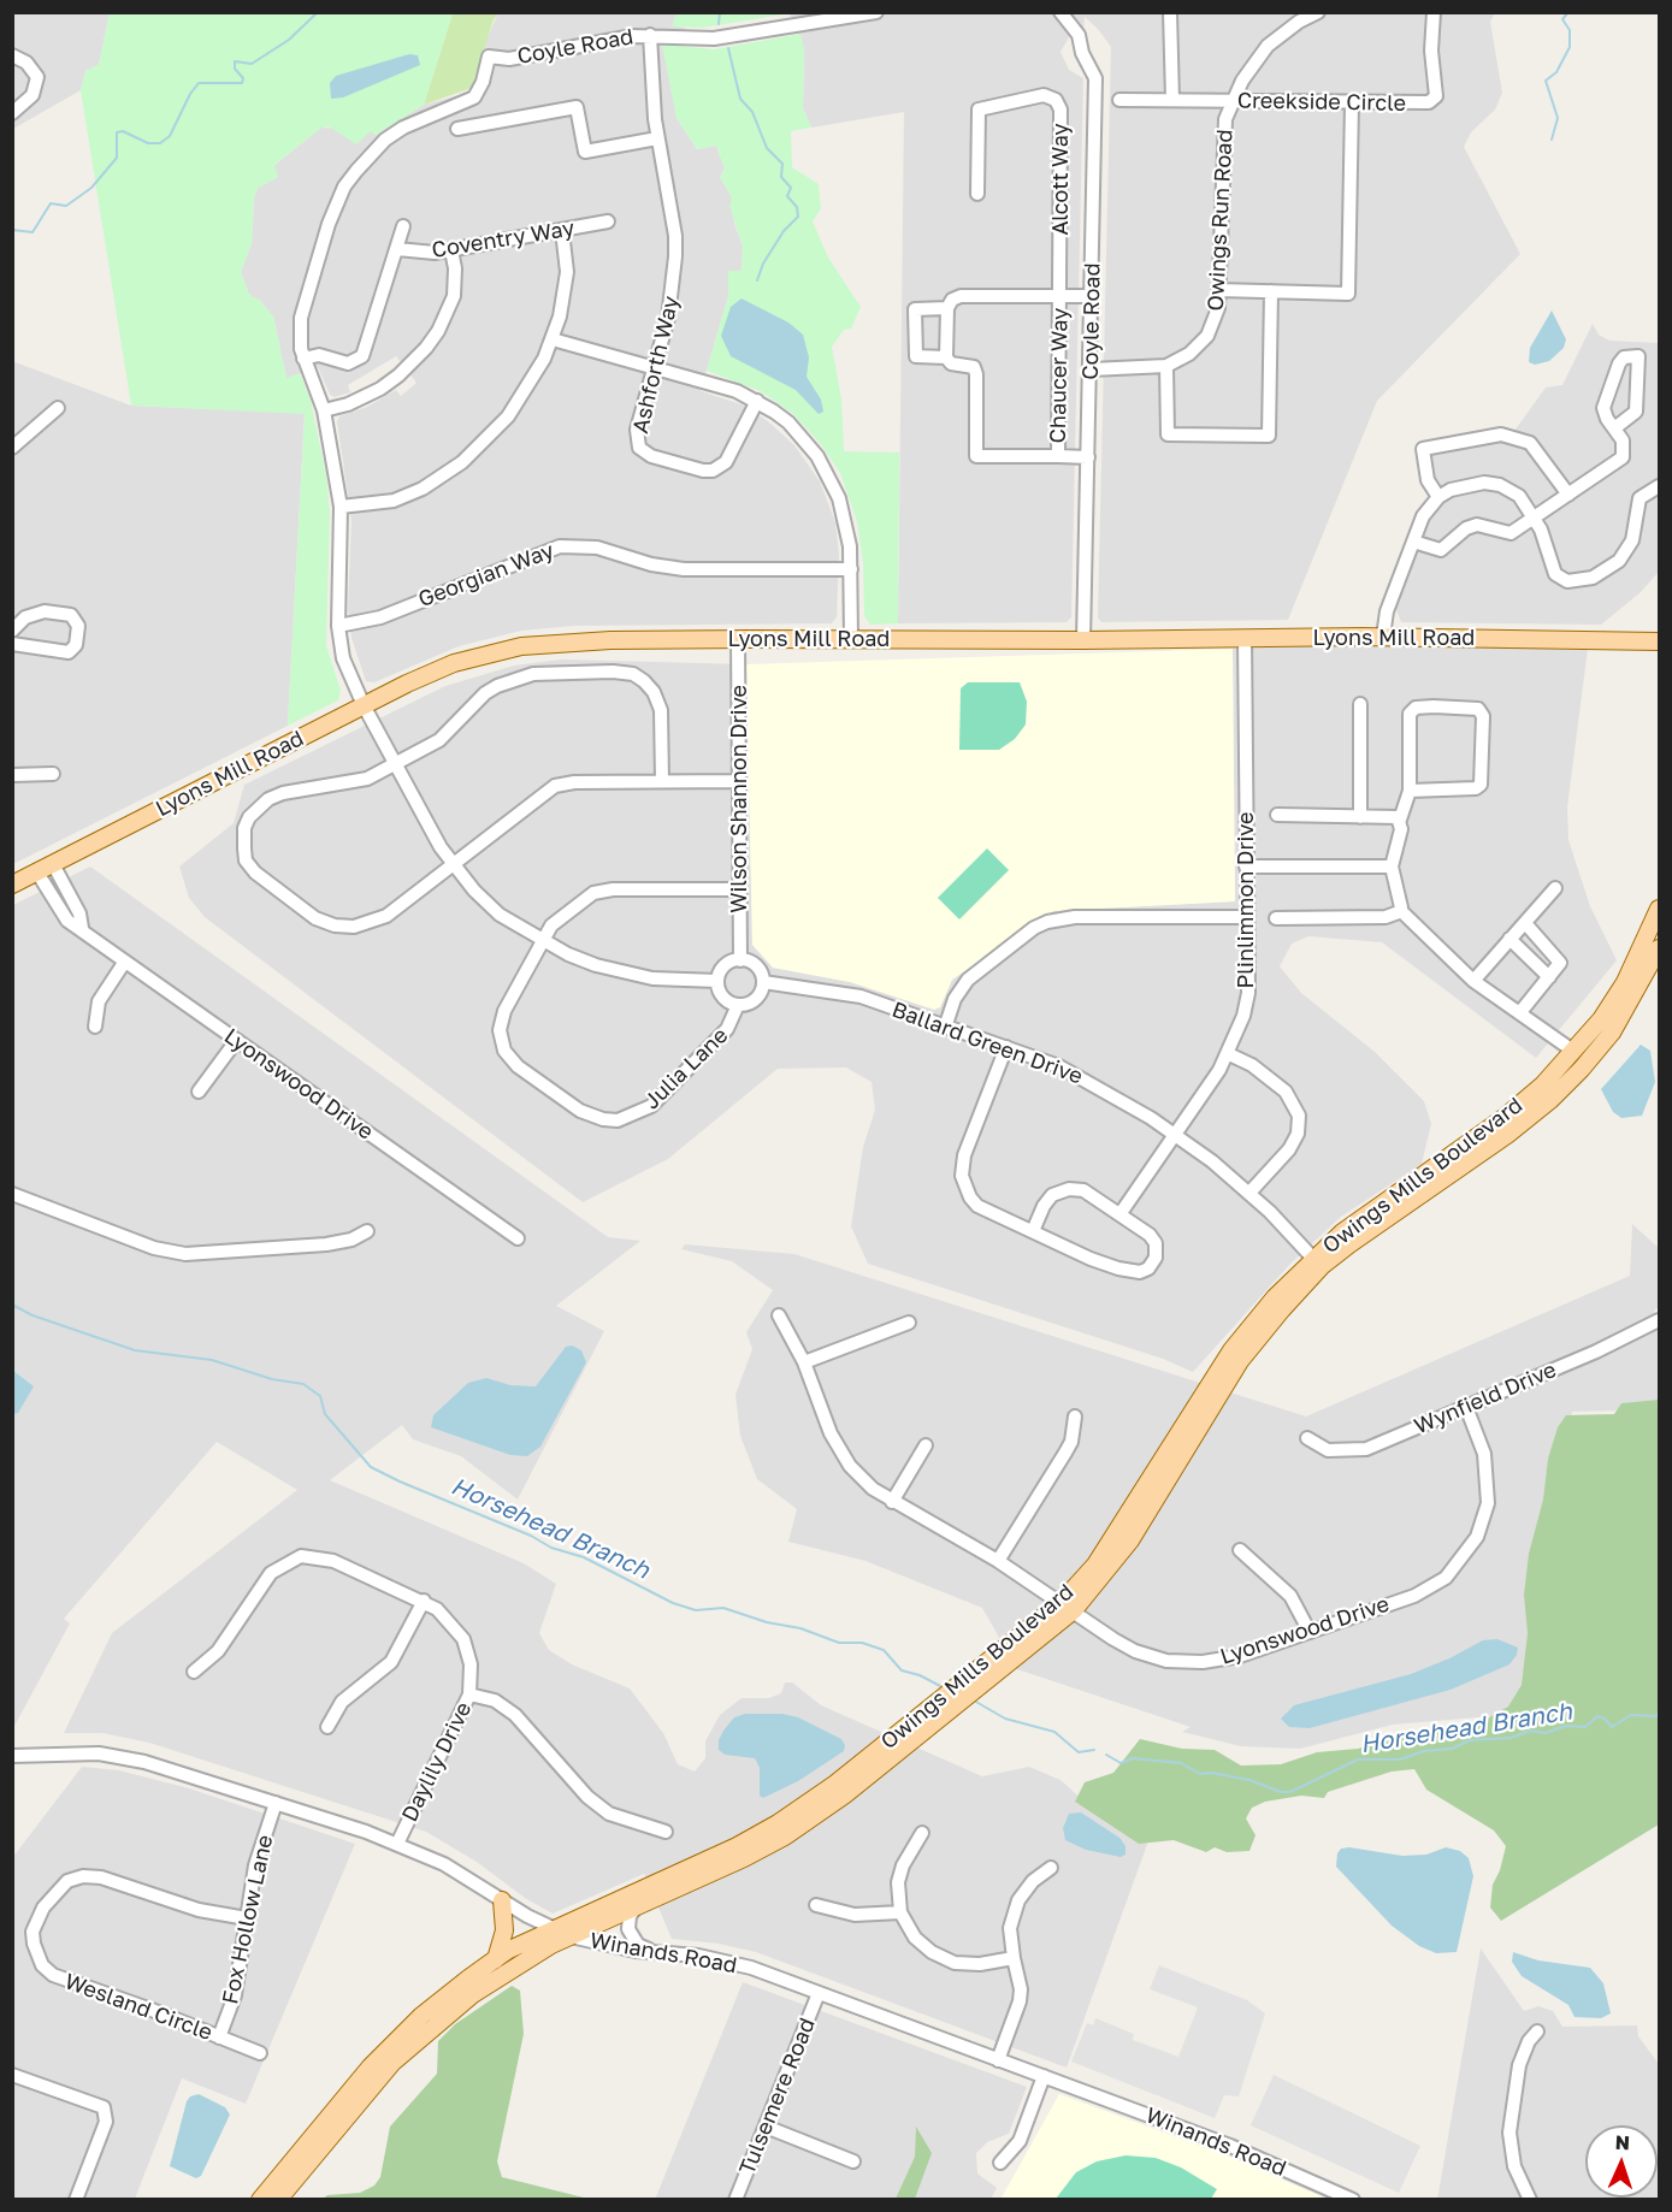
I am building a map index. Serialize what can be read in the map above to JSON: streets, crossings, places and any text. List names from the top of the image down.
{
  "streets": {
    "main road": ["Lyons Mill Road", "Owings Mills Boulevard"],
    "street": [
      "Coyle Road",
      "Creekside Circle",
      "Alcott Way",
      "Owings Run Road",
      "Coventry Way",
      "Ashforth Way",
      "Chaucer Way",
      "Georgian Way",
      "Wilson Shannon Drive",
      "Plinlimmon Drive",
      "Ballard Green Drive",
      "Julia Lane",
      "Lyonswood Drive",
      "Wynfield Drive",
      "Daylily Drive",
      "Fox Hollow Lane",
      "Winands Road",
      "Wesland Circle",
      "Tulsemere Road"
    ]
  },
  "crossings": [
    ["Coyle Road", "Owings Run Road"],
    ["Coyle Road", "Ashforth Way"],
    ["Coyle Road", "Chaucer Way"],
    ["Coyle Road", "Lyons Mill Road"],
    ["Creekside Circle", "Owings Run Road"],
    ["Alcott Way", "Chaucer Way"],
    ["Lyons Mill Road", "Wilson Shannon Drive"],
    ["Lyons Mill Road", "Plinlimmon Drive"],
    ["Lyons Mill Road", "Lyonswood Drive"],
    ["Wilson Shannon Drive", "Ballard Green Drive"],
    ["Wilson Shannon Drive", "Julia Lane"],
    ["Plinlimmon Drive", "Ballard Green Drive"],
    ["Ballard Green Drive", "Julia Lane"],
    ["Ballard Green Drive", "Owings Mills Boulevard"],
    ["Lyonswood Drive", "Owings Mills Boulevard"],
    ["Lyonswood Drive", "Wynfield Drive"],
    ["Owings Mills Boulevard", "Winands Road"],
    ["Daylily Drive", "Winands Road"],
    ["Fox Hollow Lane", "Winands Road"],
    ["Fox Hollow Lane", "Wesland Circle"],
    ["Winands Road", "Tulsemere Road"]
  ],
  "water": ["Horsehead Branch"],
  "north": "top"
}
